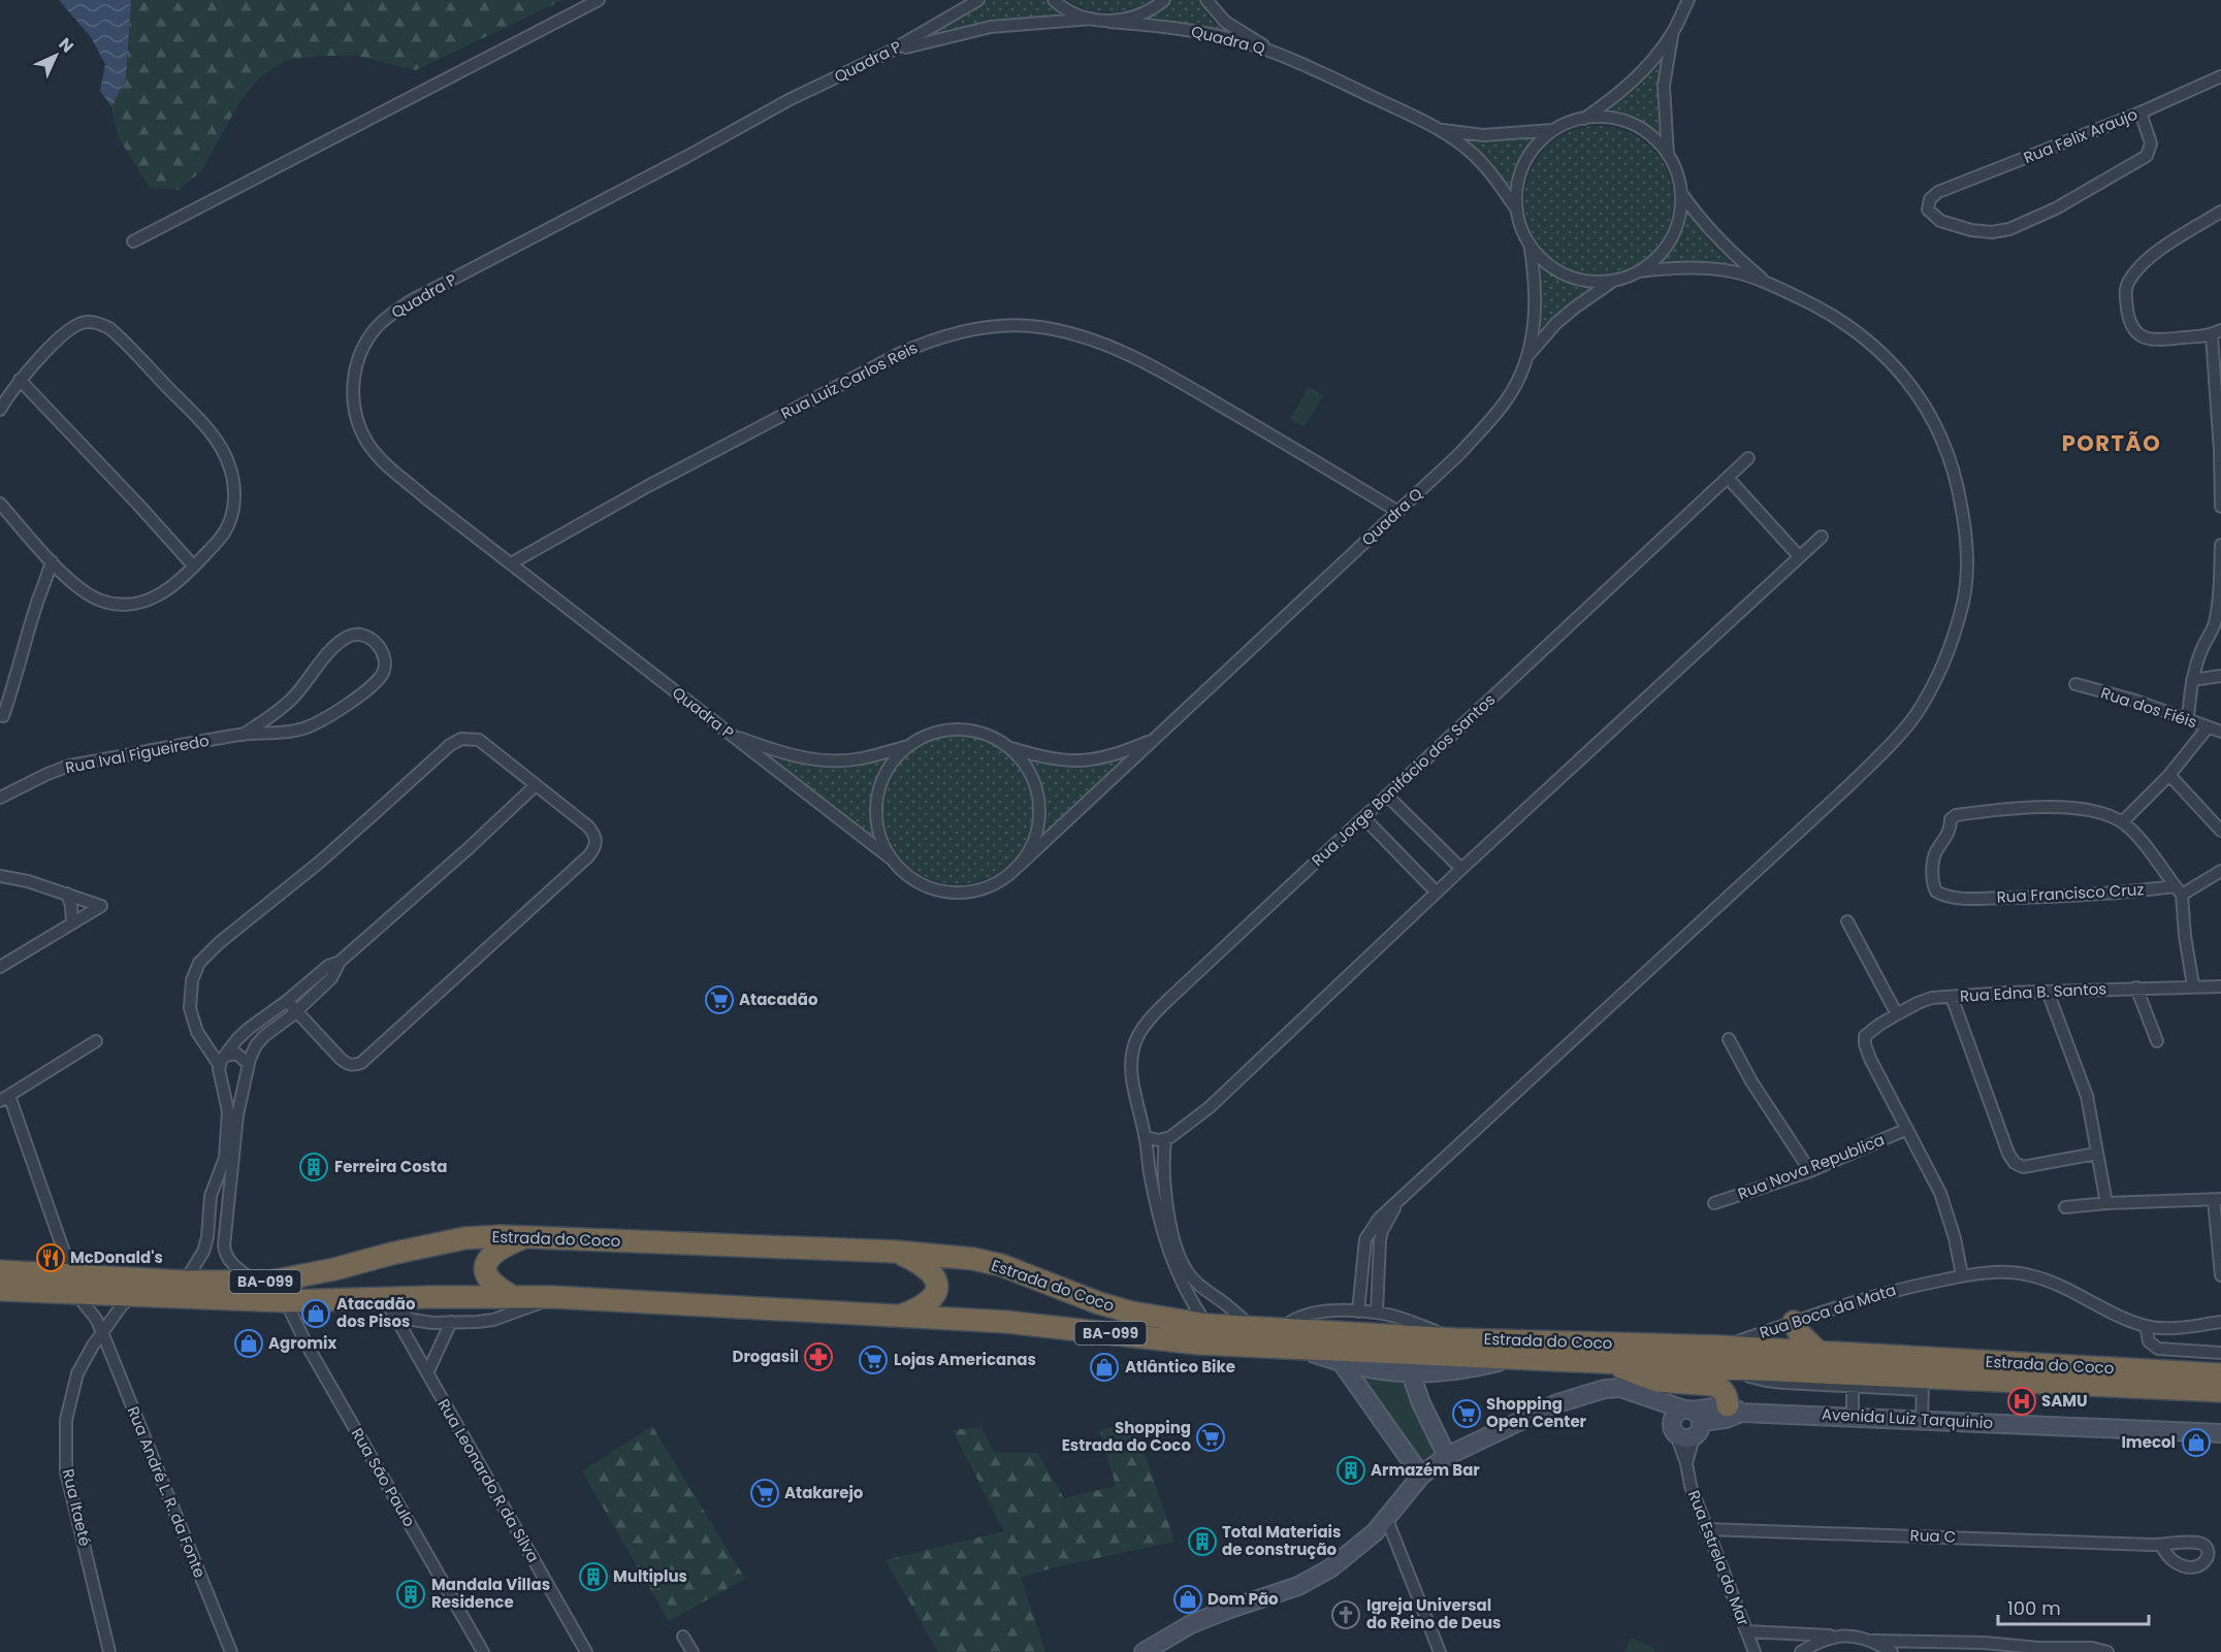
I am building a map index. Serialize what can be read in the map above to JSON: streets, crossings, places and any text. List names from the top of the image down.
{
  "streets": {
    "highway": ["Estrada do Coco", "BA-099"],
    "street": [
      "Quadra Q",
      "Quadra P",
      "Rua Felix Araujo",
      "Rua Luiz Carlos Reis",
      "Rua dos Fiéis",
      "Rua Ival Figueiredo",
      "Rua Jorge Bonifácio dos Santos",
      "Rua Francisco Cruz",
      "Rua Edna B. Santos",
      "Rua Nova Republica",
      "Rua Boca da Mata",
      "Avenida Luiz Tarquinio",
      "Rua São Paulo",
      "Rua Leonardo R da Silva",
      "Rua André L. R. da Fonte",
      "Rua Itaeté",
      "Rua C",
      "Rua Estrela do Mar"
    ]
  },
  "crossings": [
    ["Quadra Q", "Rua Luiz Carlos Reis"],
    ["Quadra P", "Rua Luiz Carlos Reis"],
    ["Rua Edna B. Santos", "Rua Nova Republica"],
    ["Estrada do Coco", "Rua Boca da Mata"],
    ["Estrada do Coco", "Rua São Paulo"],
    ["Estrada do Coco", "Rua André L. R. da Fonte"],
    ["Avenida Luiz Tarquinio", "Rua Estrela do Mar"],
    ["Rua André L. R. da Fonte", "Rua Itaeté"],
    ["Rua C", "Rua Estrela do Mar"]
  ],
  "districts": ["PORTÃO"],
  "places": {
    "supermarket": [
      "Atacadão",
      "Lojas Americanas",
      "Shopping Open Center",
      "Shopping Estrada do Coco",
      "Atakarejo"
    ],
    "building": [
      "Ferreira Costa",
      "Armazém Bar",
      "Total Materiais de construção",
      "Multiplus",
      "Mandala Villas Residence"
    ],
    "restaurant": ["McDonald's"],
    "shop": [
      "Atacadão dos Pisos",
      "Agromix",
      "Atlântico Bike",
      "Imecol",
      "Dom Pão"
    ],
    "pharmacy": ["Drogasil"],
    "hospital": ["SAMU"],
    "church": ["Igreja Universal do Reino de Deus"]
  },
  "scale_bar": "100 m",
  "north": "top right"
}
